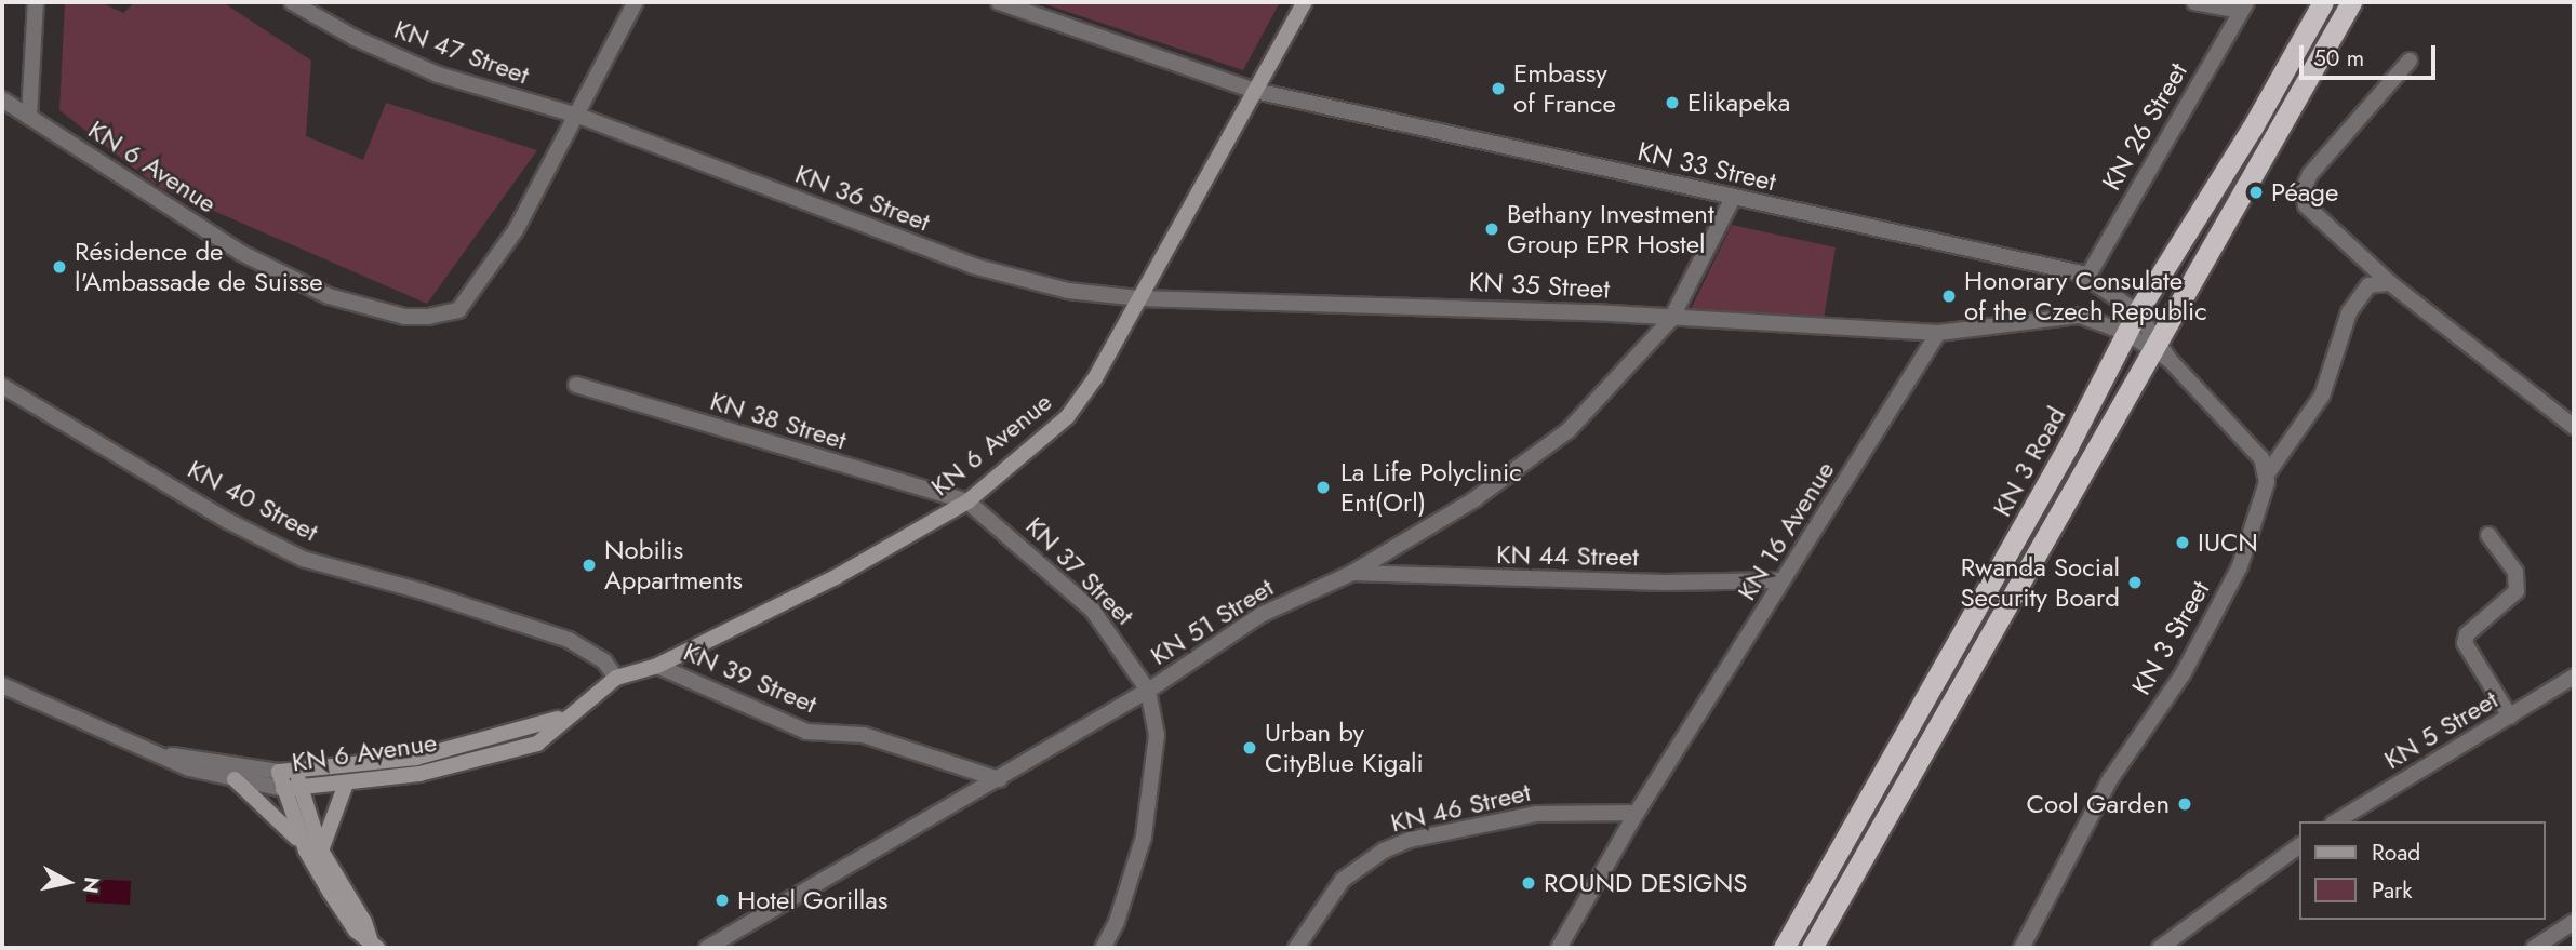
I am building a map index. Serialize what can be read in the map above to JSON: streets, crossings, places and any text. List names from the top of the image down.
{
  "streets": {
    "highway": ["KN 3 Road"],
    "main road": ["KN 6 Avenue"],
    "street": [
      "KN 47 Street",
      "KN 26 Street",
      "KN 33 Street",
      "KN 36 Street",
      "KN 35 Street",
      "KN 38 Street",
      "KN 40 Street",
      "KN 16 Avenue",
      "KN 44 Street",
      "KN 37 Street",
      "KN 51 Street",
      "KN 3 Street",
      "KN 39 Street",
      "KN 5 Street",
      "KN 46 Street"
    ]
  },
  "crossings": [
    ["KN 47 Street", "KN 6 Avenue"],
    ["KN 47 Street", "KN 36 Street"],
    ["KN 26 Street", "KN 33 Street"],
    ["KN 6 Avenue", "KN 33 Street"],
    ["KN 6 Avenue", "KN 36 Street"],
    ["KN 6 Avenue", "KN 35 Street"],
    ["KN 6 Avenue", "KN 38 Street"],
    ["KN 6 Avenue", "KN 40 Street"],
    ["KN 6 Avenue", "KN 37 Street"],
    ["KN 6 Avenue", "KN 39 Street"],
    ["KN 33 Street", "KN 3 Road"],
    ["KN 33 Street", "KN 51 Street"],
    ["KN 36 Street", "KN 35 Street"],
    ["KN 35 Street", "KN 16 Avenue"],
    ["KN 35 Street", "KN 51 Street"],
    ["KN 38 Street", "KN 37 Street"],
    ["KN 16 Avenue", "KN 44 Street"],
    ["KN 16 Avenue", "KN 46 Street"],
    ["KN 44 Street", "KN 51 Street"],
    ["KN 37 Street", "KN 51 Street"],
    ["KN 51 Street", "KN 39 Street"]
  ],
  "places": [
    "Embassy of France",
    "Elikapeka",
    "Péage",
    "Bethany Investment Group EPR Hostel",
    "Résidence de l'Ambassade de Suisse",
    "Honorary Consulate of the Czech Republic",
    "La Life Polyclinic Ent(Orl)",
    "IUCN",
    "Nobilis Appartments",
    "Rwanda Social Security Board",
    "Urban by CityBlue Kigali",
    "Cool Garden",
    "ROUND DESIGNS",
    "Hotel Gorillas"
  ],
  "legend": ["Road", "Park"],
  "scale_bar": "50 m",
  "north": "right"
}
